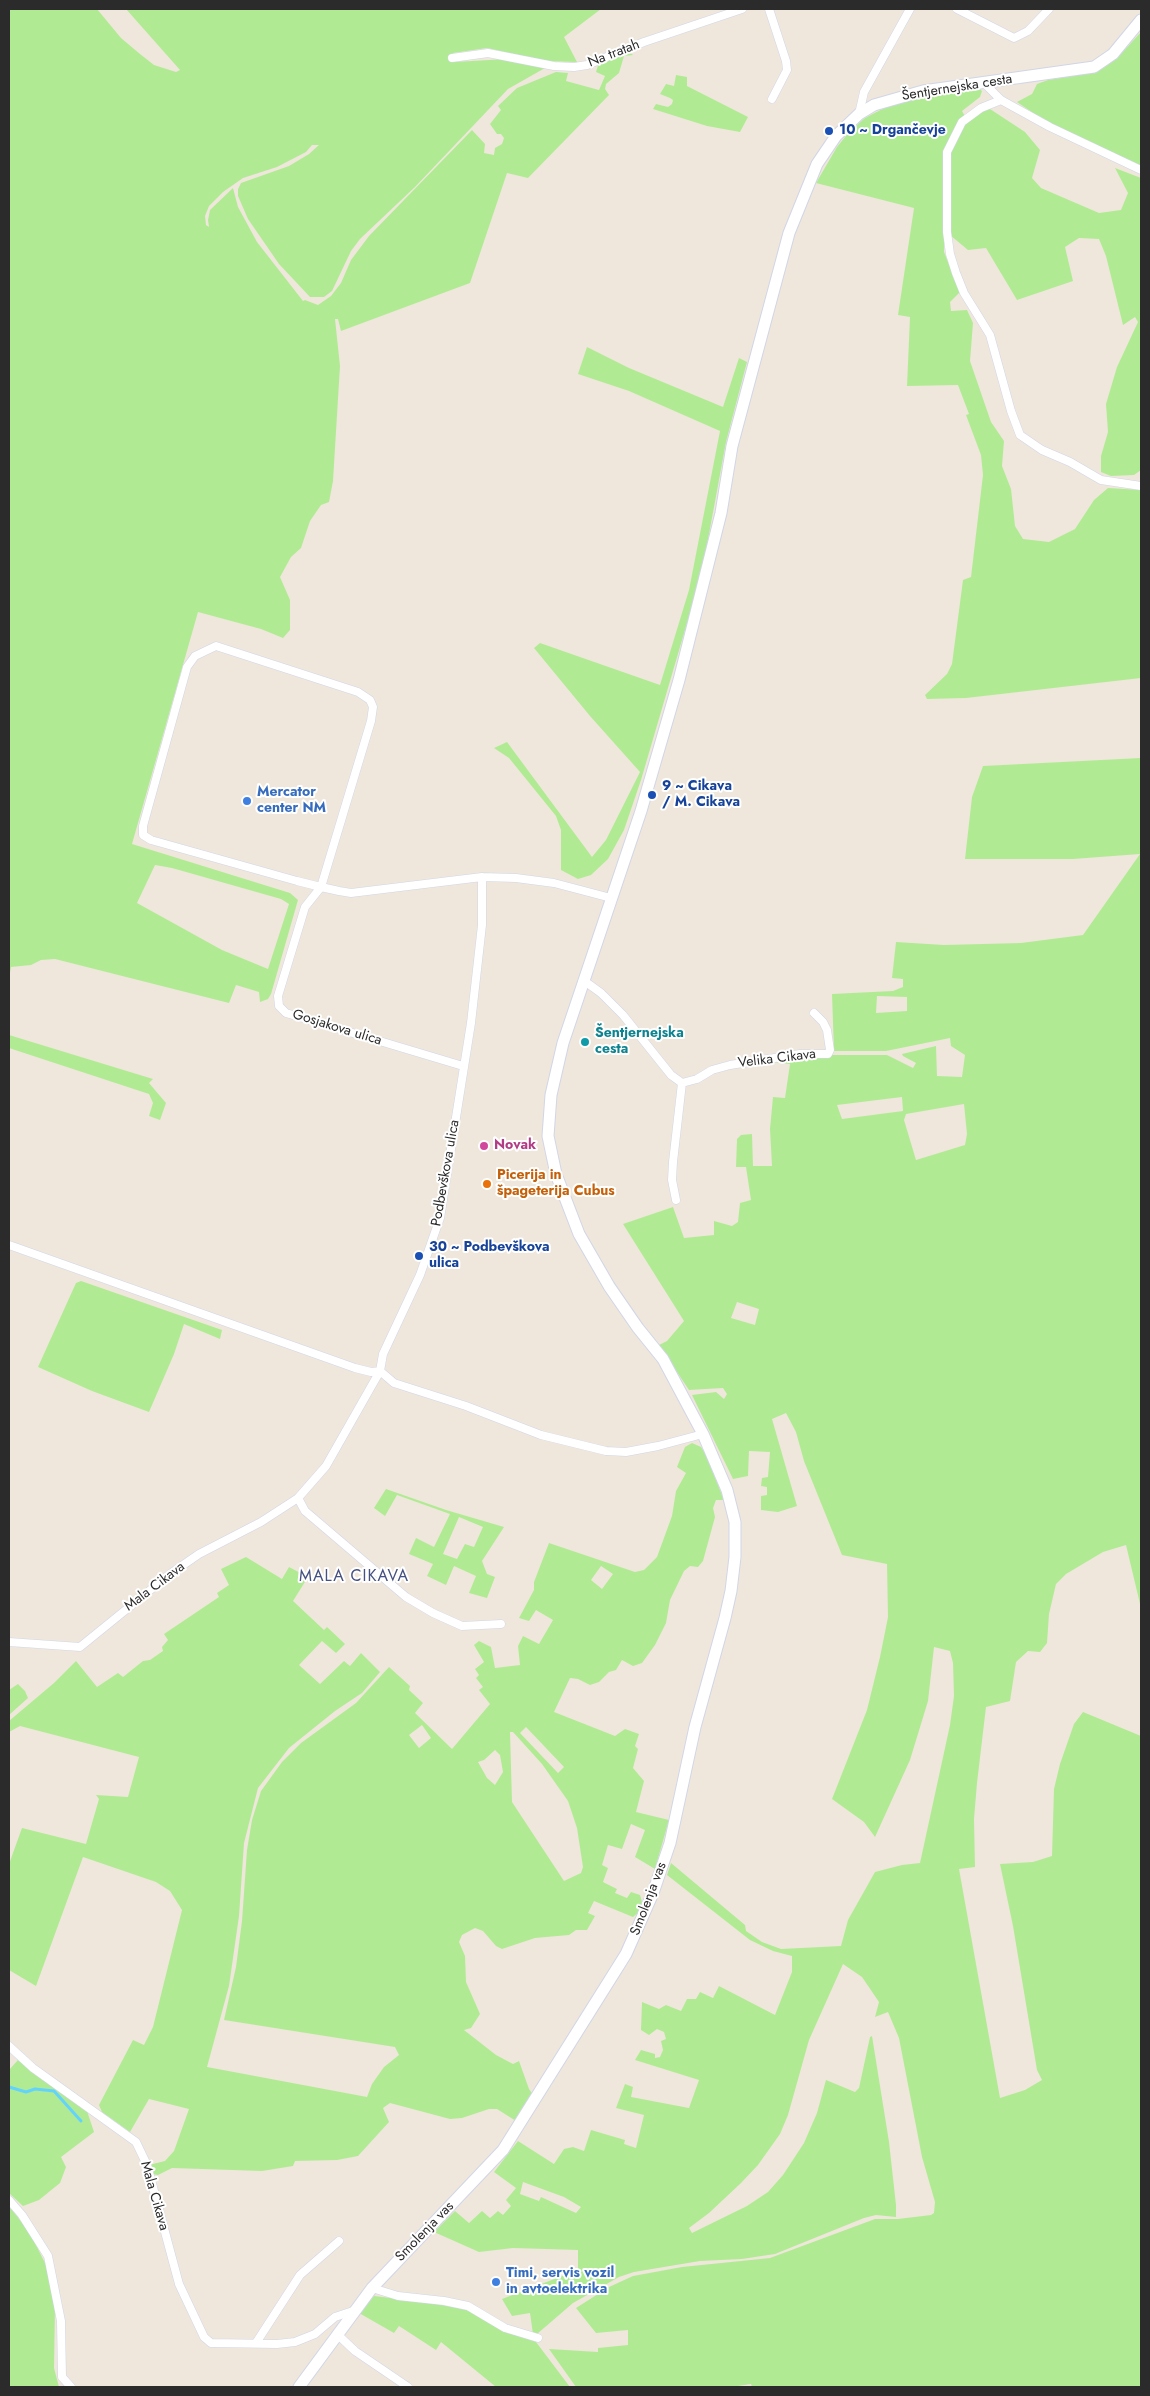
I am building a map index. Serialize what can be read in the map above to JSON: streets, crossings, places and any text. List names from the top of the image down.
{
  "streets": {
    "main road": ["Šentjernejska cesta", "Smolenja vas"],
    "street": [
      "Na tratah",
      "Gosjakova ulica",
      "Velika Cikava",
      "Podbevškova ulica",
      "Mala Cikava"
    ]
  },
  "crossings": [
    ["Gosjakova ulica", "Podbevškova ulica"],
    ["Podbevškova ulica", "Mala Cikava"],
    ["Mala Cikava", "Smolenja vas"]
  ],
  "districts": ["MALA CIKAVA"],
  "places": [
    "10 ~ Drgančevje",
    "9 ~ Cikava / M. Cikava",
    "Mercator center NM",
    "Šentjernejska cesta",
    "Novak",
    "Picerija in špageterija Cubus",
    "30 ~ Podbevškova ulica",
    "Timi, servis vozil in avtoelektrika"
  ]
}
